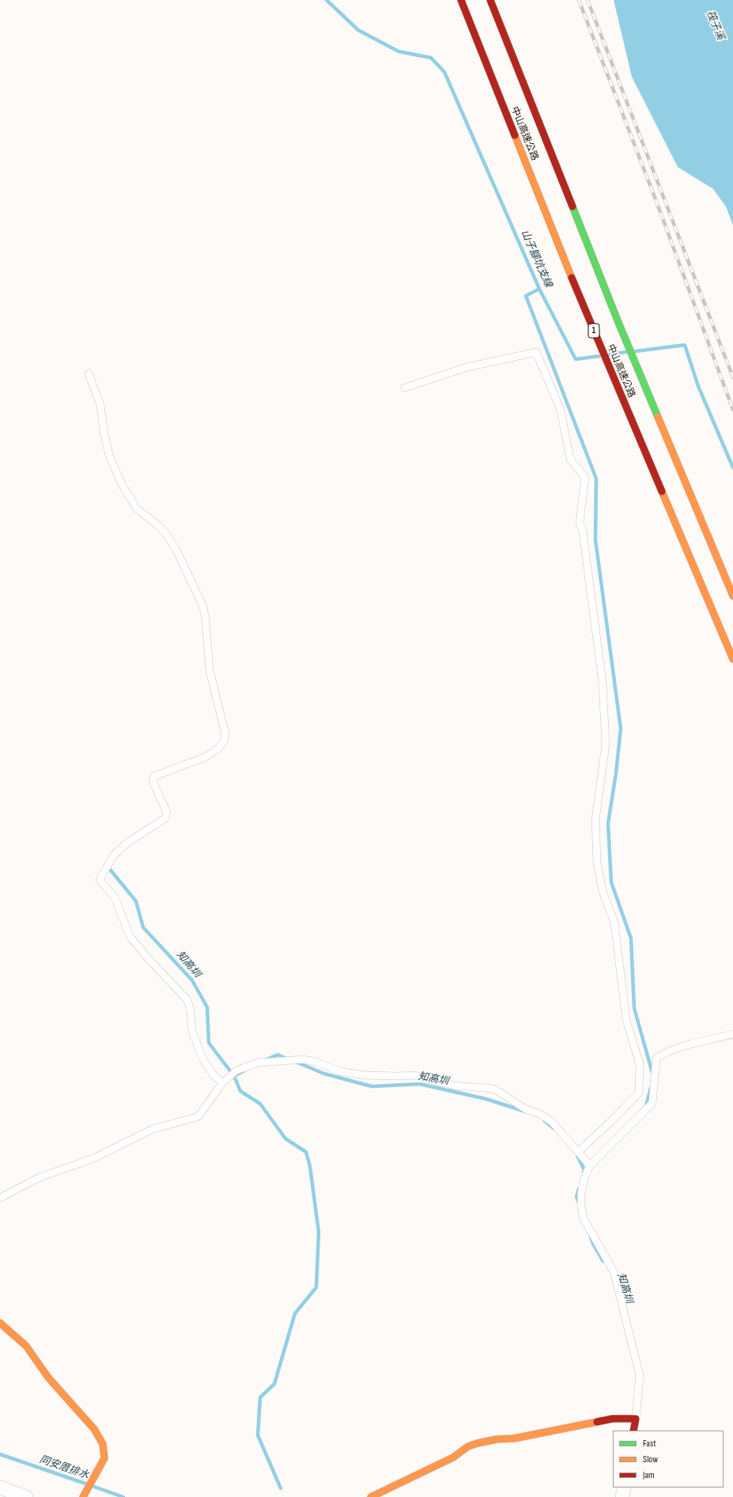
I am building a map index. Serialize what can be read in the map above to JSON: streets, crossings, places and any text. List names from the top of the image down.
{
  "streets": {
    "main road": ["中山高速公路", "1"]
  },
  "water": [
    "筏子溪",
    "山子腳坑支線",
    "知高圳",
    "同安厝排水"
  ],
  "legend": ["Fast", "Slow", "Jam"]
}
